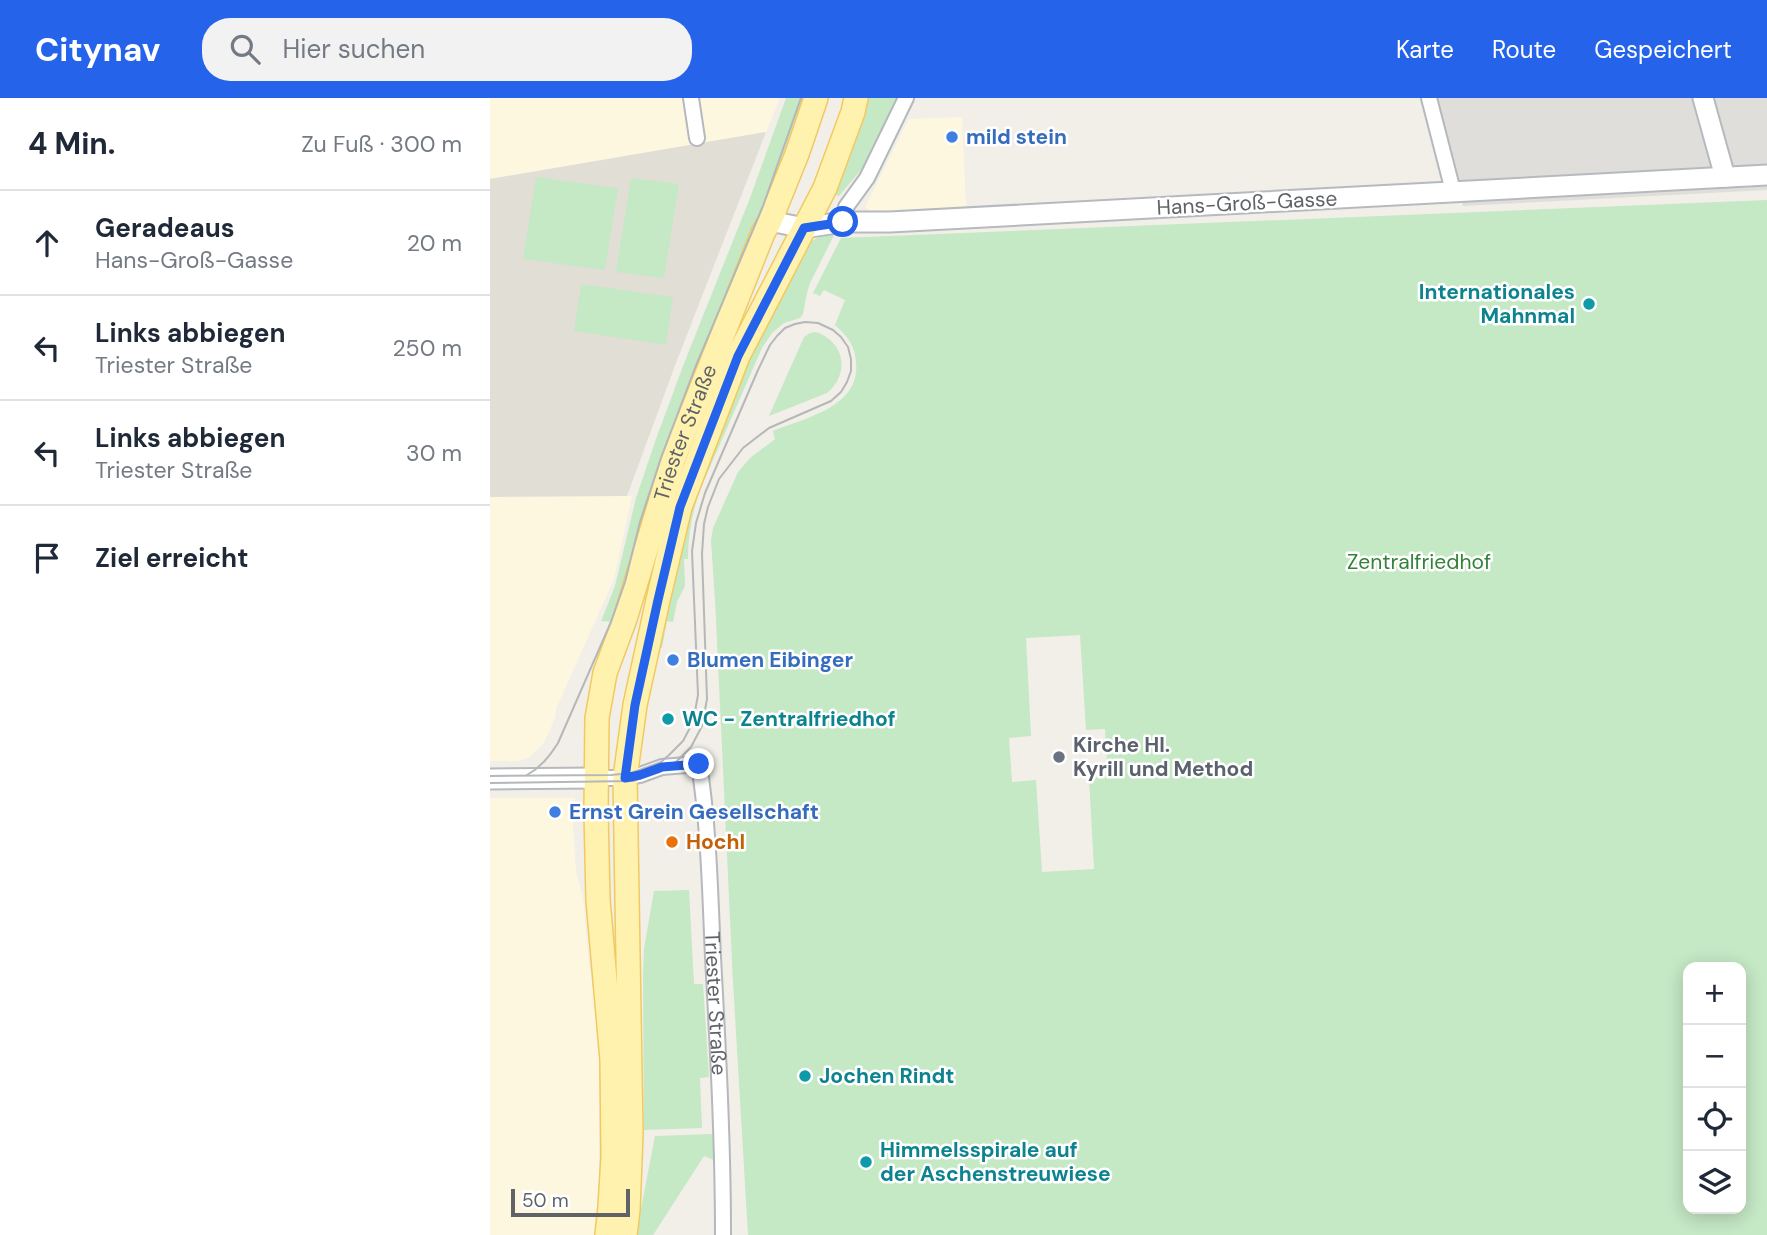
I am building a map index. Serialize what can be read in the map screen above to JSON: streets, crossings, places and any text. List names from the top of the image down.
{
  "streets": {
    "main road": ["Triester Straße"],
    "street": ["Hans-Groß-Gasse"]
  },
  "crossings": [
    ["Hans-Groß-Gasse", "Triester Straße"]
  ],
  "parks": ["Zentralfriedhof"],
  "places": [
    "mild stein",
    "Internationales Mahnmal",
    "Blumen Eibinger",
    "WC - Zentralfriedhof",
    "Kirche Hl. Kyrill und Method",
    "Ernst Grein Gesellschaft",
    "Hochl",
    "Jochen Rindt",
    "Himmelsspirale auf der Aschenstreuwiese"
  ],
  "scale_bar": "50 m",
  "page": {
    "header": "Citynav",
    "search": "Hier suchen",
    "nav": ["Karte", "Route", "Gespeichert"],
    "heading": ["4 Min.", "Zu Fuß · 300 m"],
    "list": [
      ["Geradeaus", "Hans-Groß-Gasse", "20 m"],
      ["Links abbiegen", "Triester Straße", "250 m"],
      ["Links abbiegen", "Triester Straße", "30 m"],
      "Ziel erreicht"
    ],
    "map_buttons": ["+", "−"],
    "scale": "50 m"
  }
}
